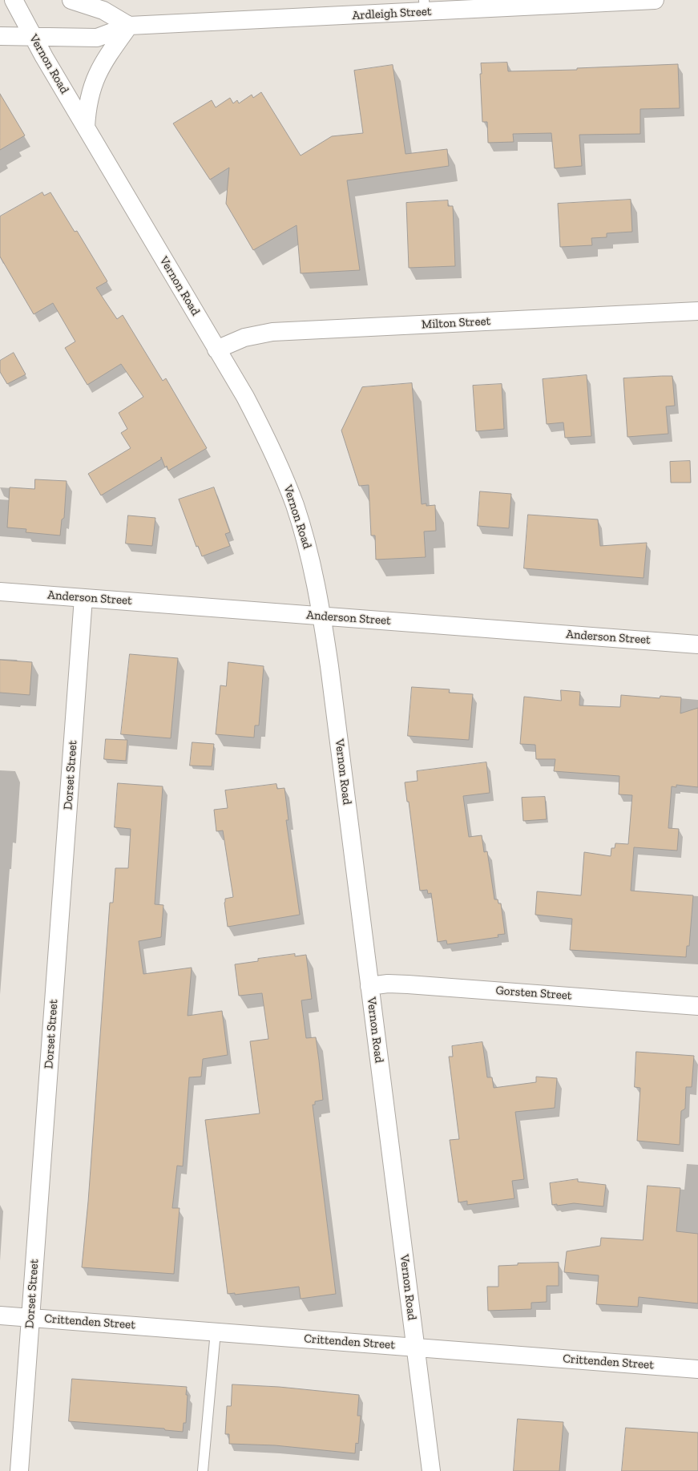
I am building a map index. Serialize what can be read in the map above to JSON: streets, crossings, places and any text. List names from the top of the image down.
{
  "streets": {
    "street": [
      "Ardleigh Street",
      "Vernon Road",
      "Milton Street",
      "Anderson Street",
      "Dorset Street",
      "Gorsten Street",
      "Crittenden Street"
    ]
  },
  "crossings": [
    ["Ardleigh Street", "Vernon Road"],
    ["Vernon Road", "Milton Street"],
    ["Vernon Road", "Anderson Street"],
    ["Vernon Road", "Gorsten Street"],
    ["Vernon Road", "Crittenden Street"],
    ["Anderson Street", "Dorset Street"],
    ["Dorset Street", "Crittenden Street"]
  ]
}
